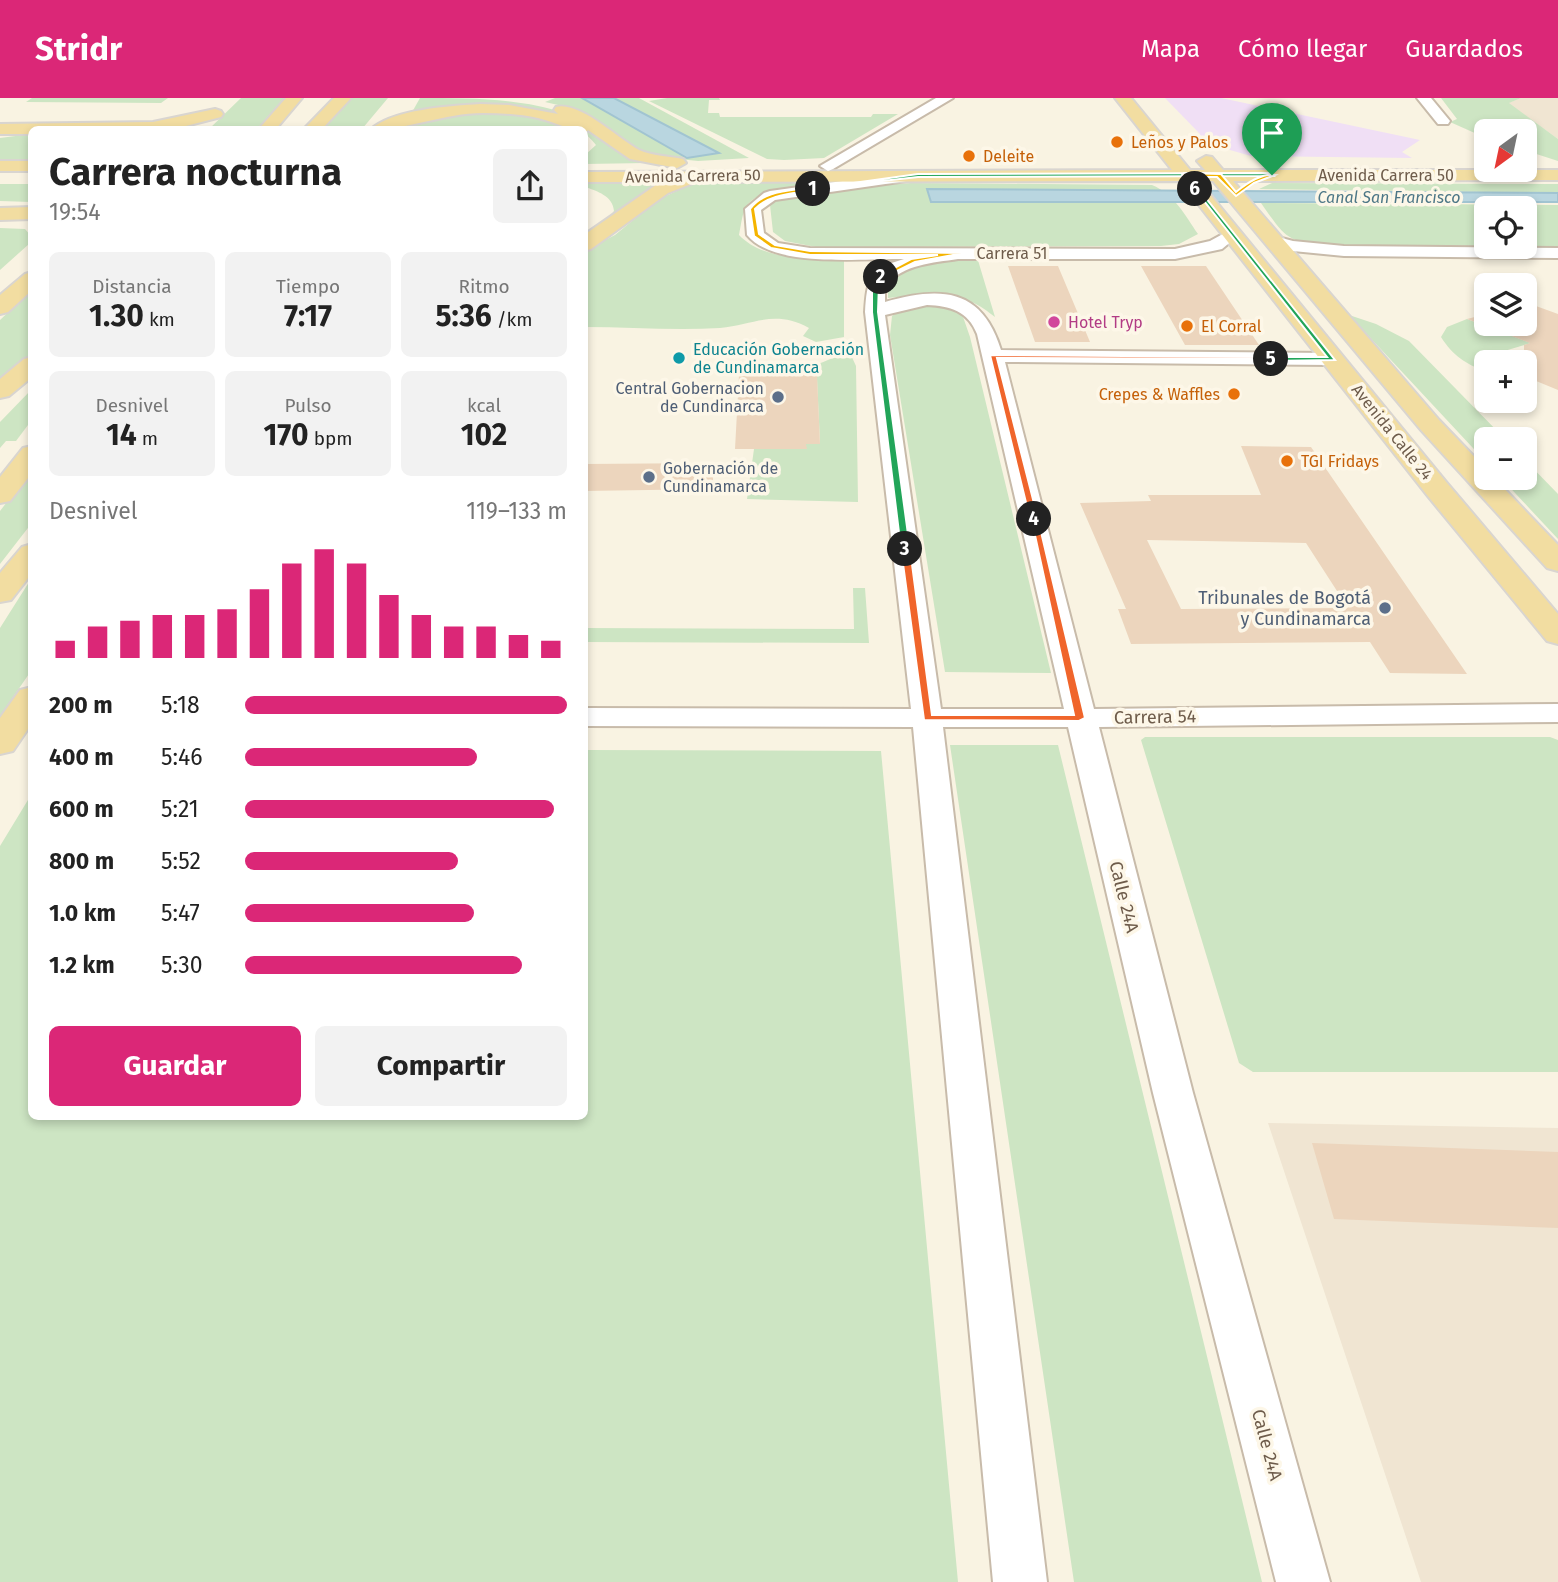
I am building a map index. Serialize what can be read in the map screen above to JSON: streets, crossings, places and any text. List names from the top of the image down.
{
  "streets": {
    "main road": ["Avenida Carrera 50", "Avenida Calle 24"],
    "street": ["Carrera 51", "Carrera 54", "Calle 24A"]
  },
  "crossings": [
    ["Avenida Carrera 50", "Carrera 51"],
    ["Avenida Carrera 50", "Avenida Calle 24"],
    ["Carrera 51", "Avenida Calle 24"],
    ["Carrera 54", "Calle 24A"]
  ],
  "water": ["Canal San Francisco"],
  "places": [
    "Leños y Palos",
    "Deleite",
    "Hotel Tryp",
    "El Corral",
    "Educación Gobernación de Cundinamarca",
    "Crepes & Waffles",
    "Central Gobernacion de Cundinarca",
    "TGI Fridays",
    "Gobernación de Cundinamarca",
    "Tribunales de Bogotá y Cundinamarca"
  ],
  "north": "bottom left",
  "page": {
    "header": "Stridr",
    "nav": ["Mapa", "Cómo llegar", "Guardados"],
    "map_buttons": ["+", "−"],
    "heading": ["Carrera nocturna", "19:54"],
    "pins": [
      "1",
      "6",
      "2",
      "5",
      "4",
      "3"
    ],
    "stats": [
      ["Distancia", "1.30 km"],
      ["Tiempo", "7:17"],
      ["Ritmo", "5:36 /km"],
      ["Desnivel", "14 m"],
      ["Pulso", "170 bpm"],
      ["kcal", "102"]
    ],
    "chart": ["Desnivel", "119–133 m"],
    "list": [
      {
        "name": "200 m",
        "note": "5:18"
      },
      {
        "name": "400 m",
        "note": "5:46"
      },
      {
        "name": "600 m",
        "note": "5:21"
      },
      {
        "name": "800 m",
        "note": "5:52"
      },
      {
        "name": "1.0 km",
        "note": "5:47"
      },
      {
        "name": "1.2 km",
        "note": "5:30"
      }
    ],
    "buttons": ["Guardar", "Compartir"]
  }
}
